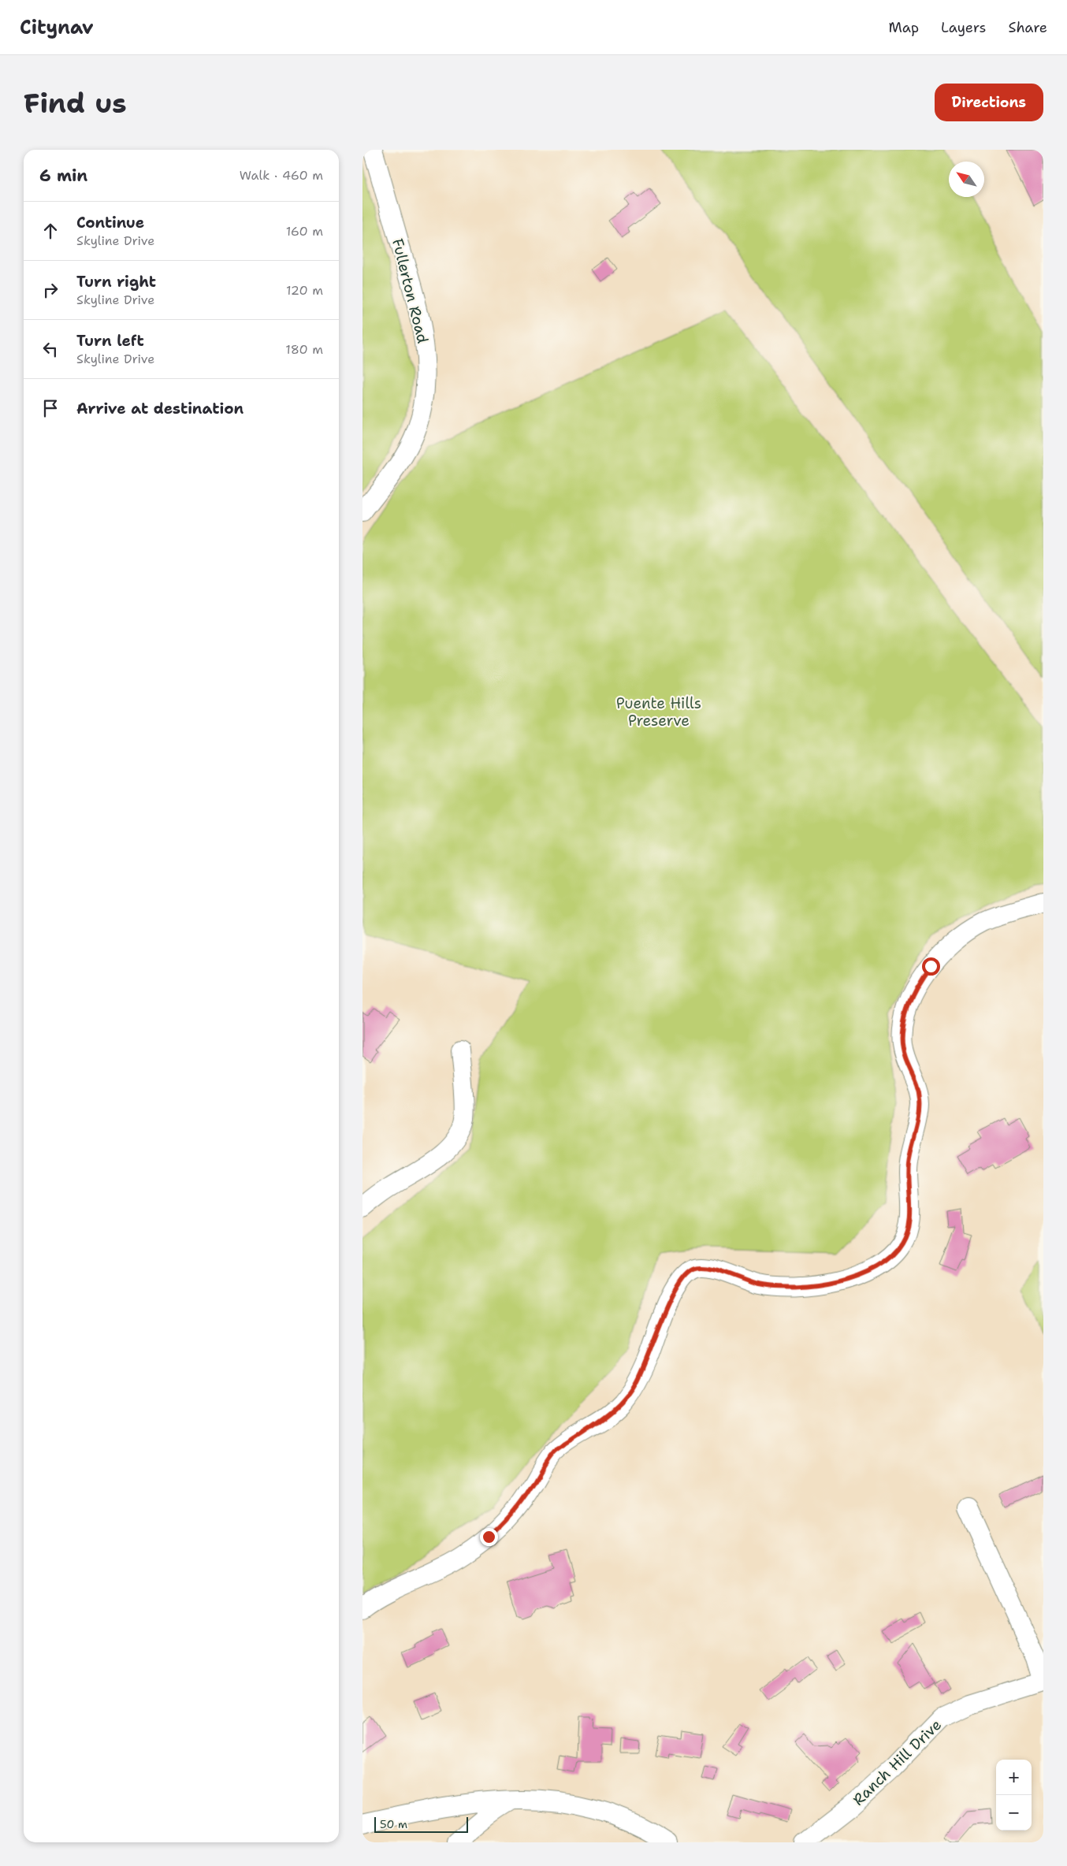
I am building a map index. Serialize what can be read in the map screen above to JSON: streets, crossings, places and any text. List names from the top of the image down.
{
  "streets": {
    "street": ["Fullerton Road", "Ranch Hill Drive"]
  },
  "parks": ["Puente Hills Preserve"],
  "scale_bar": "50 m",
  "north": "top left",
  "page": {
    "header": "Citynav",
    "nav": ["Map", "Layers", "Share"],
    "buttons": "Directions",
    "title": "Find us",
    "heading": ["6 min", "Walk · 460 m"],
    "list": [
      ["Continue", "Skyline Drive", "160 m"],
      ["Turn right", "Skyline Drive", "120 m"],
      ["Turn left", "Skyline Drive", "180 m"],
      "Arrive at destination"
    ],
    "map_buttons": ["+", "−"],
    "scale": "50 m"
  }
}
